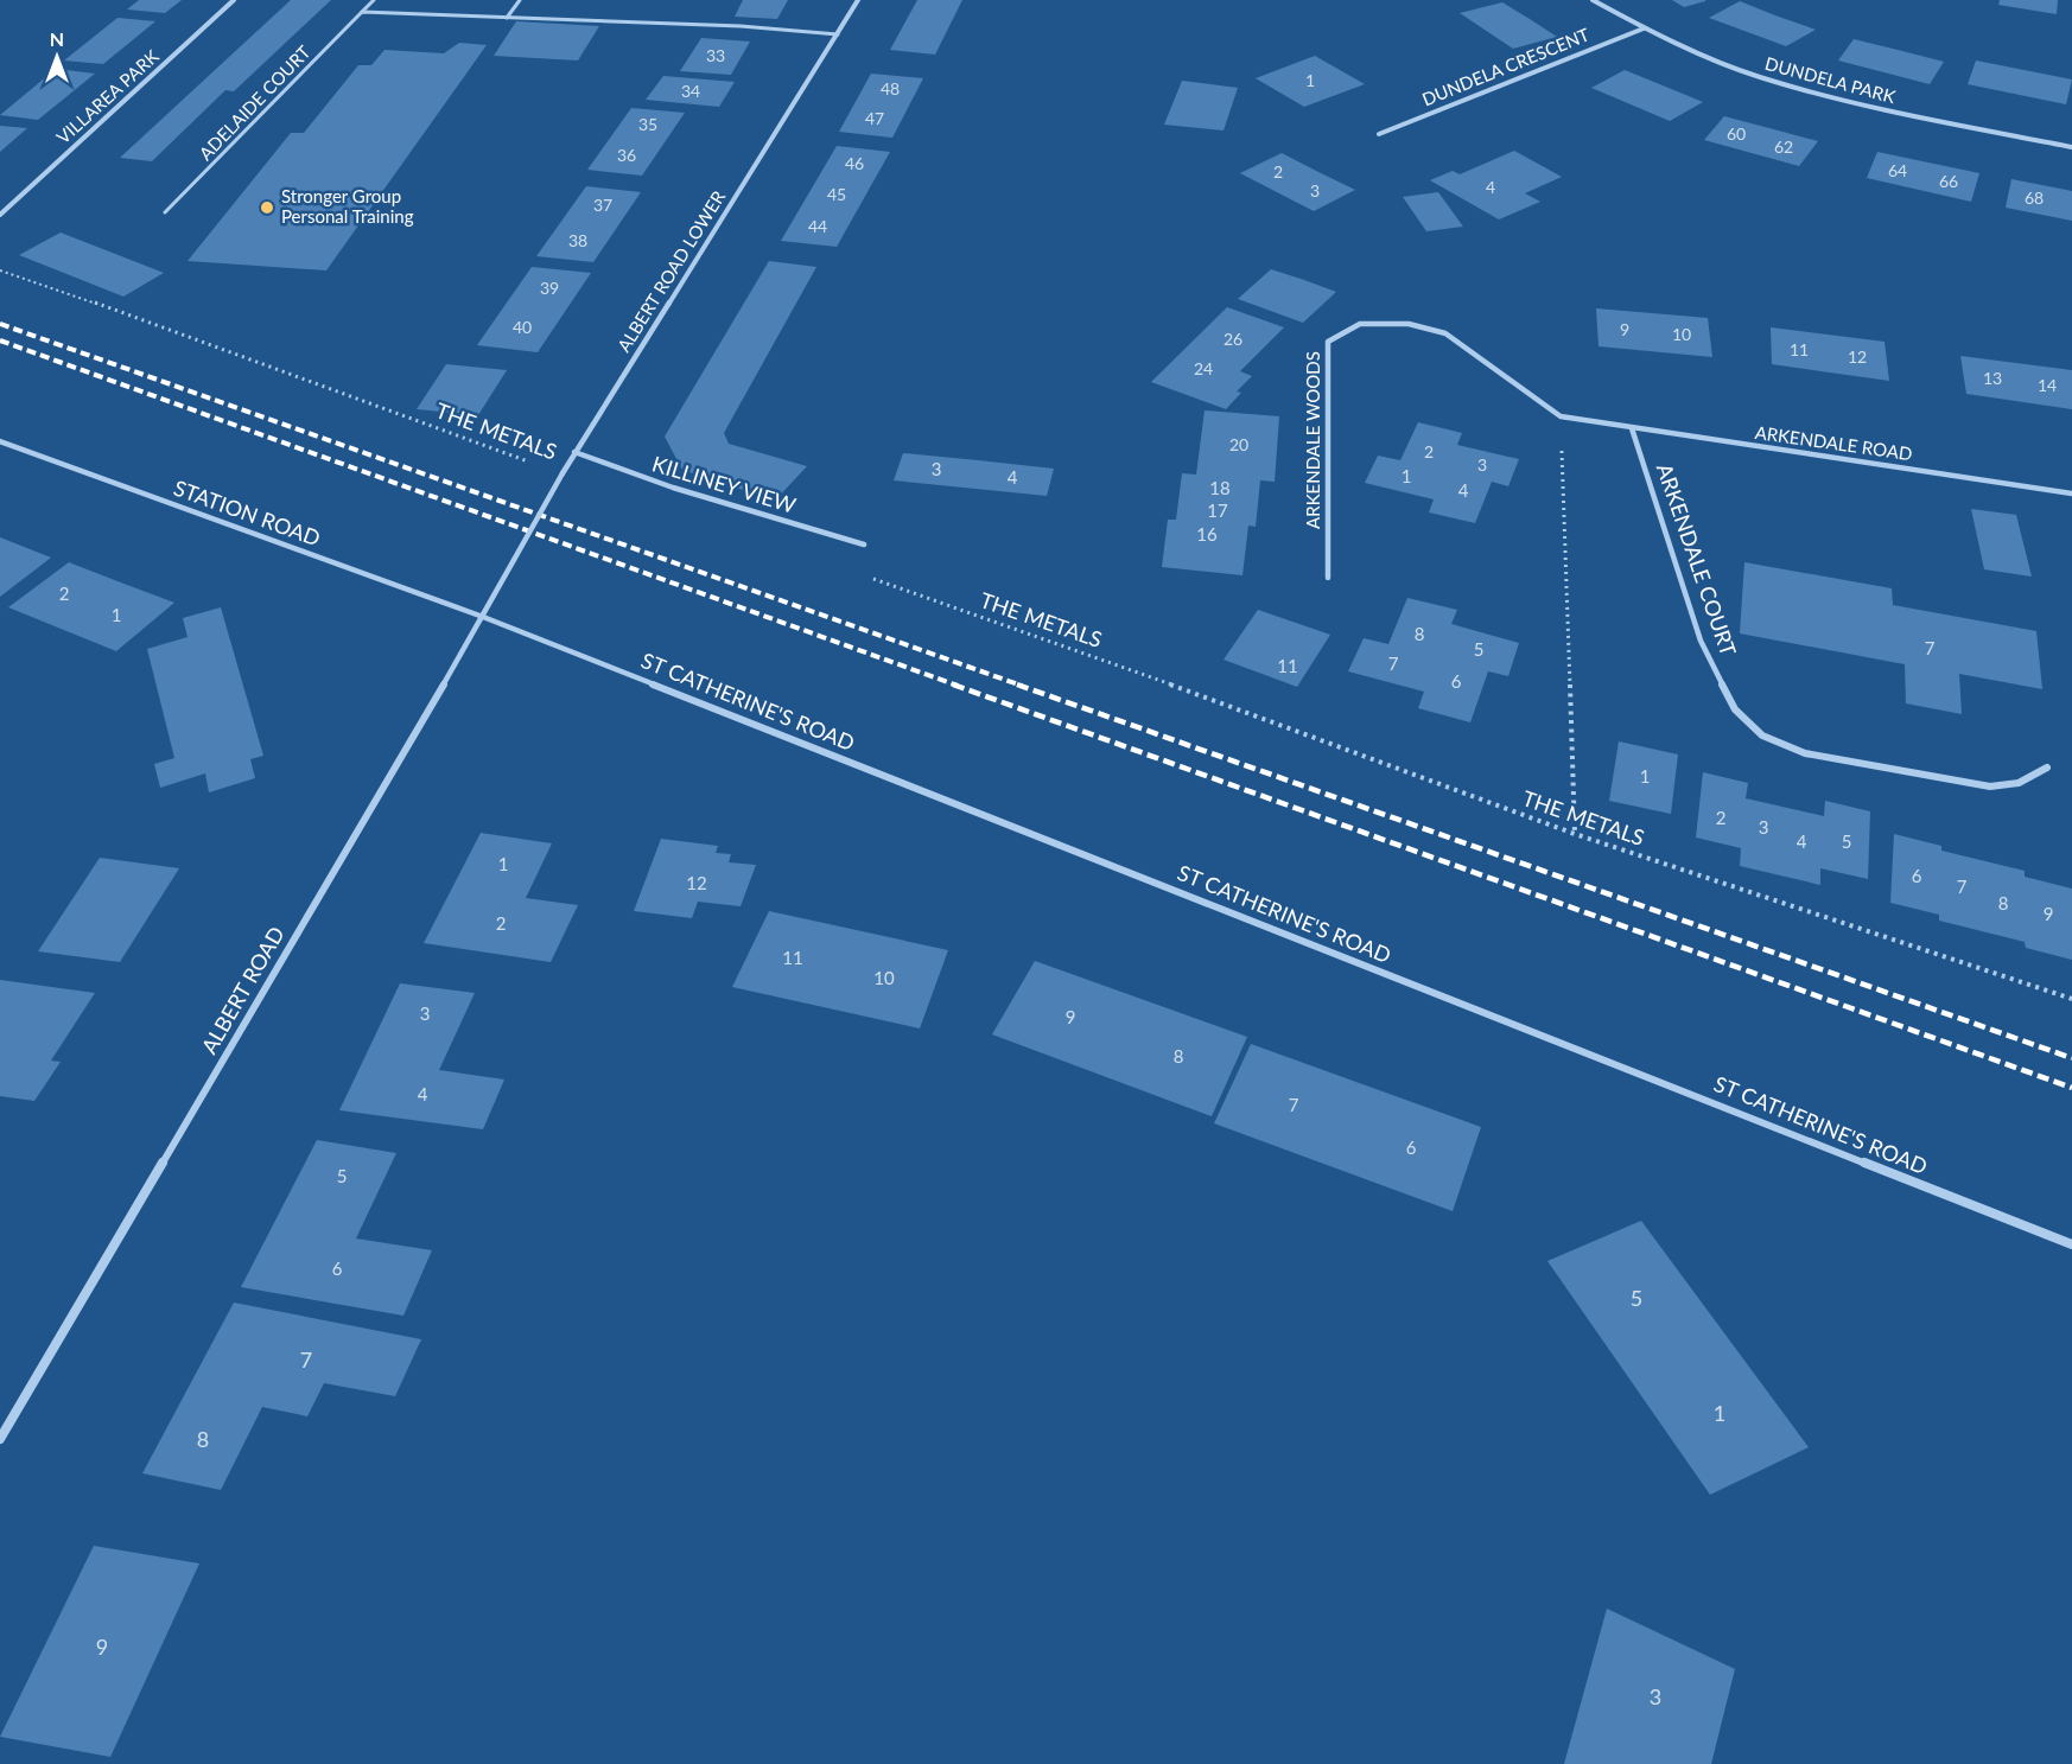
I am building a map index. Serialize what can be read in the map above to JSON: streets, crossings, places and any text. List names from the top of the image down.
{
  "streets": {
    "street": [
      "DUNDELA CRESCENT",
      "DUNDELA PARK",
      "VILLAREA PARK",
      "ALBERT ROAD LOWER",
      "ARKENDALE WOODS",
      "ARKENDALE ROAD",
      "KILLINEY VIEW",
      "STATION ROAD",
      "ARKENDALE COURT",
      "ST CATHERINE'S ROAD",
      "ALBERT ROAD"
    ],
    "lane": ["ADELAIDE COURT"],
    "path": ["THE METALS"]
  },
  "crossings": [
    ["DUNDELA CRESCENT", "DUNDELA PARK"],
    ["ALBERT ROAD LOWER", "THE METALS"],
    ["ALBERT ROAD LOWER", "KILLINEY VIEW"],
    ["ALBERT ROAD LOWER", "ALBERT ROAD"],
    ["ARKENDALE WOODS", "ARKENDALE ROAD"],
    ["ARKENDALE ROAD", "ARKENDALE COURT"],
    ["STATION ROAD", "ST CATHERINE'S ROAD"],
    ["STATION ROAD", "ALBERT ROAD"],
    ["ST CATHERINE'S ROAD", "ALBERT ROAD"]
  ],
  "places": ["Stronger Group Personal Training"],
  "house_numbers": [
    "33",
    "1",
    "48",
    "34",
    "47",
    "35",
    "60",
    "62",
    "36",
    "46",
    "64",
    "2",
    "66",
    "4",
    "3",
    "45",
    "68",
    "37",
    "44",
    "38",
    "39",
    "40",
    "9",
    "10",
    "26",
    "11",
    "12",
    "24",
    "13",
    "14",
    "20",
    "2",
    "3",
    "3",
    "1",
    "4",
    "18",
    "4",
    "17",
    "16",
    "2",
    "1",
    "8",
    "7",
    "5",
    "7",
    "11",
    "6",
    "1",
    "2",
    "3",
    "4",
    "5",
    "1",
    "6",
    "12",
    "7",
    "8",
    "9",
    "2",
    "11",
    "10",
    "3",
    "9",
    "8",
    "4",
    "7",
    "6",
    "5",
    "6",
    "5",
    "7",
    "1",
    "8",
    "9",
    "3"
  ],
  "north": "top"
}
